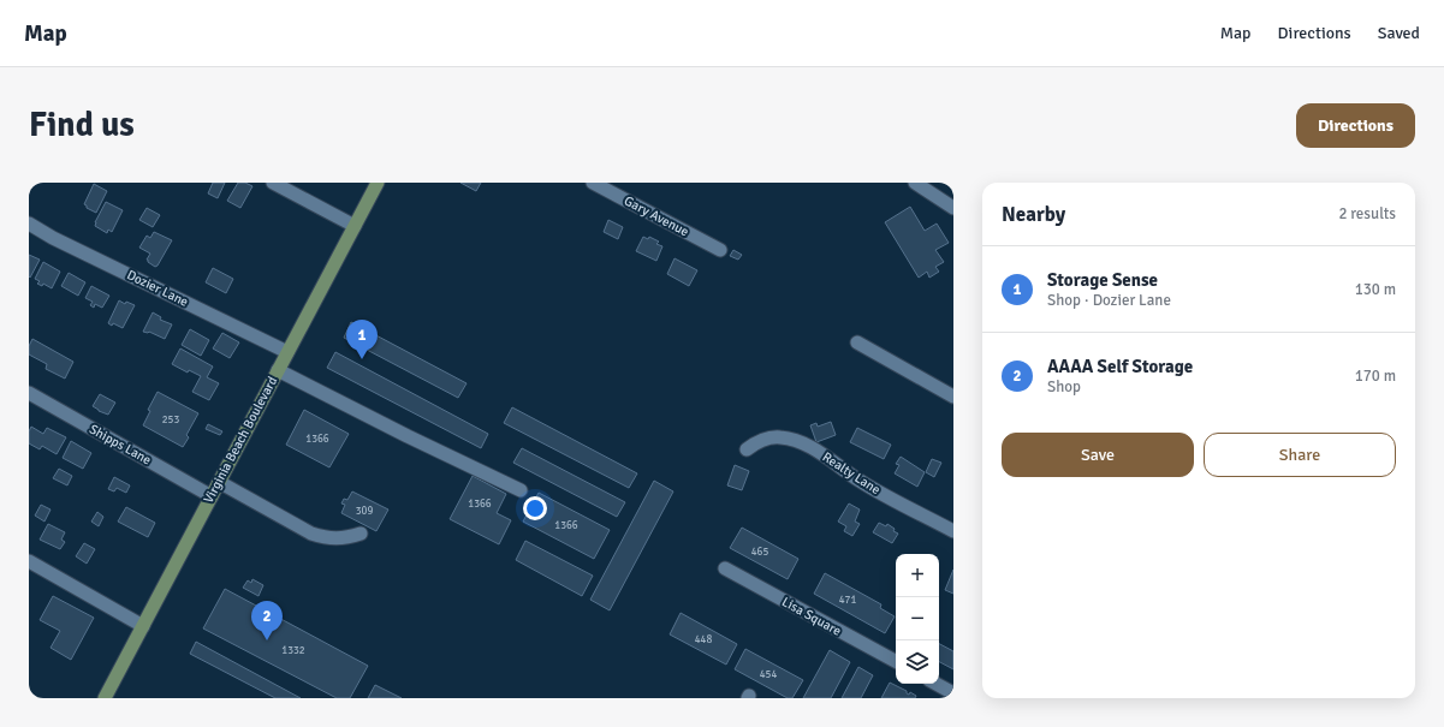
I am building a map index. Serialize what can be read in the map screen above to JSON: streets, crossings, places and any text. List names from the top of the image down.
{
  "streets": {
    "main road": ["Virginia Beach Boulevard"],
    "street": [
      "Gary Avenue",
      "Dozier Lane",
      "Shipps Lane",
      "Realty Lane",
      "Lisa Square"
    ]
  },
  "crossings": [
    ["Dozier Lane", "Virginia Beach Boulevard"],
    ["Virginia Beach Boulevard", "Shipps Lane"]
  ],
  "house_numbers": [
    "253",
    "1366",
    "1366",
    "309",
    "1366",
    "465",
    "471",
    "448",
    "1332",
    "454"
  ],
  "page": {
    "header": "Map",
    "nav": ["Map", "Directions", "Saved"],
    "buttons": [
      "Directions",
      ["Save", "Share"]
    ],
    "title": "Find us",
    "heading": ["Nearby", "2 results"],
    "list": [
      {
        "mark": "1",
        "name": "Storage Sense",
        "note": "Shop · Dozier Lane",
        "value": "130 m"
      },
      {
        "mark": "2",
        "name": "AAAA Self Storage",
        "note": "Shop",
        "value": "170 m"
      }
    ],
    "pins": ["1", "2"],
    "map_buttons": ["+", "−"]
  }
}
